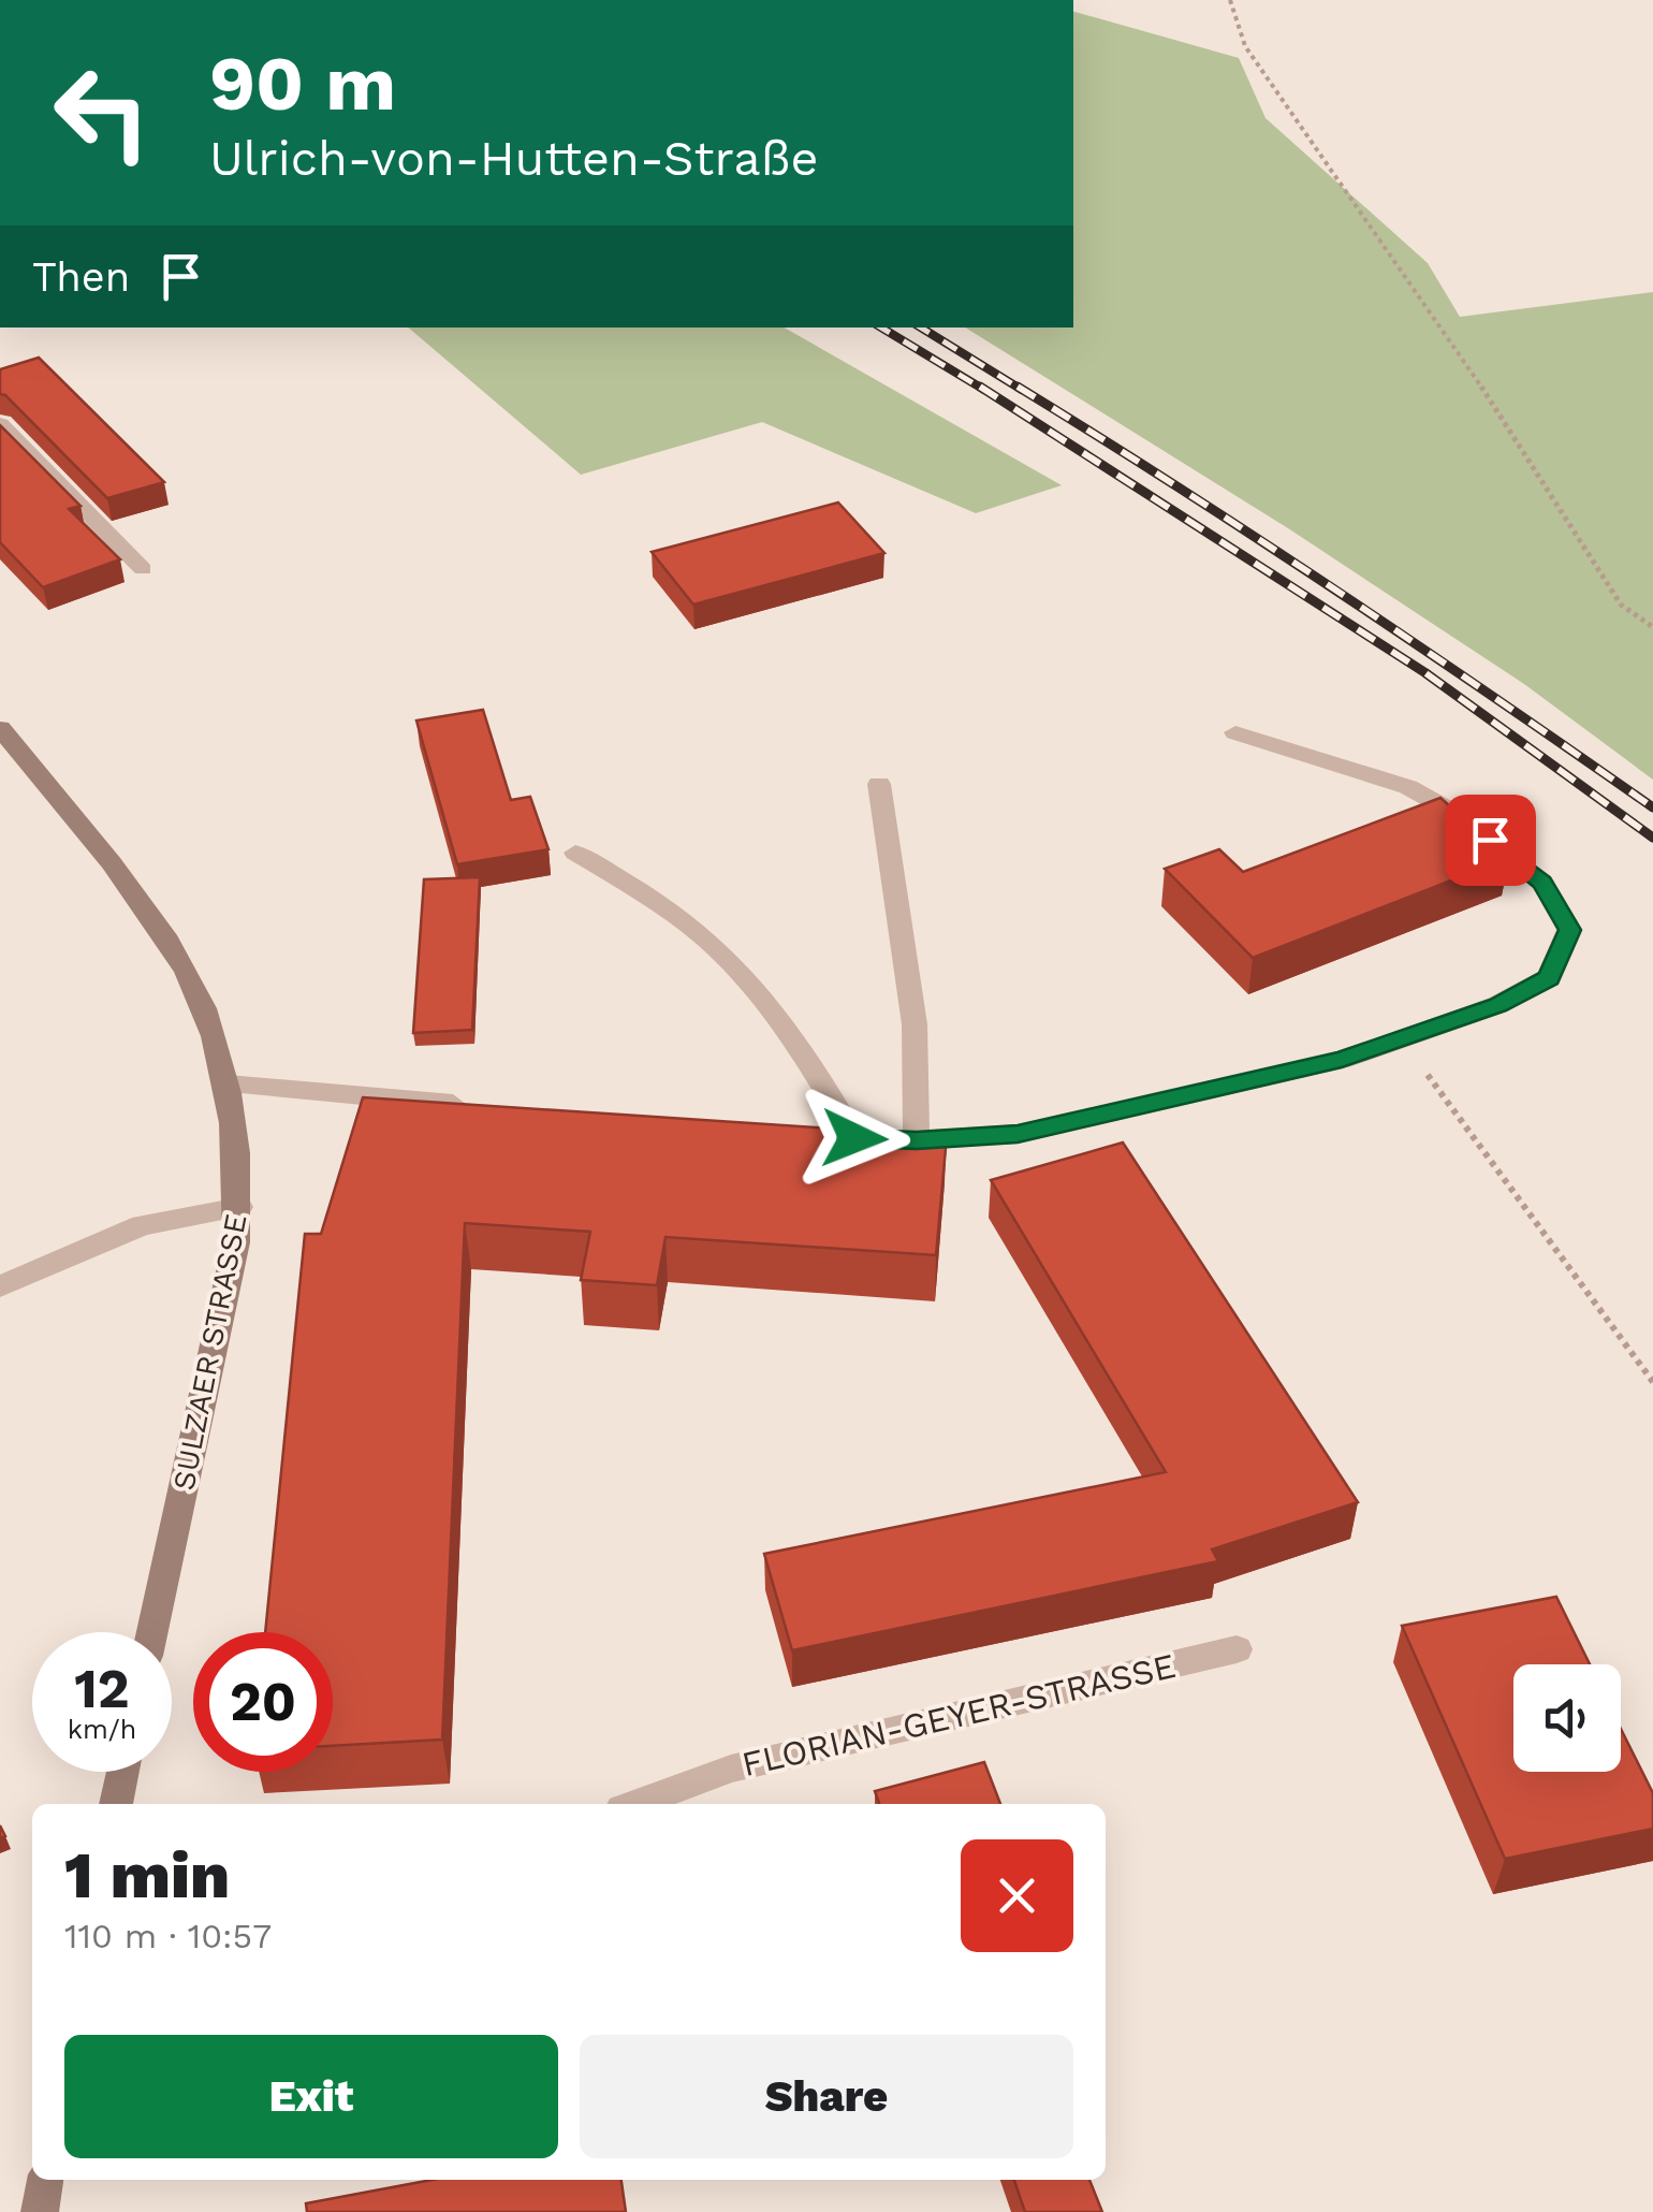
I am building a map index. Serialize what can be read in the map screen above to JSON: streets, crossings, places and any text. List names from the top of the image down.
{
  "streets": {
    "main road": ["SULZAER STRASSE"],
    "street": ["FLORIAN-GEYER-STRASSE"]
  },
  "page": {
    "turn": ["90 m", "Ulrich-von-Hutten-Straße"],
    "then": "Then",
    "speed": "12 km/h",
    "limit": "20",
    "heading": ["1 min", "110 m · 10:57"],
    "buttons": ["Exit", "Share"]
  }
}
